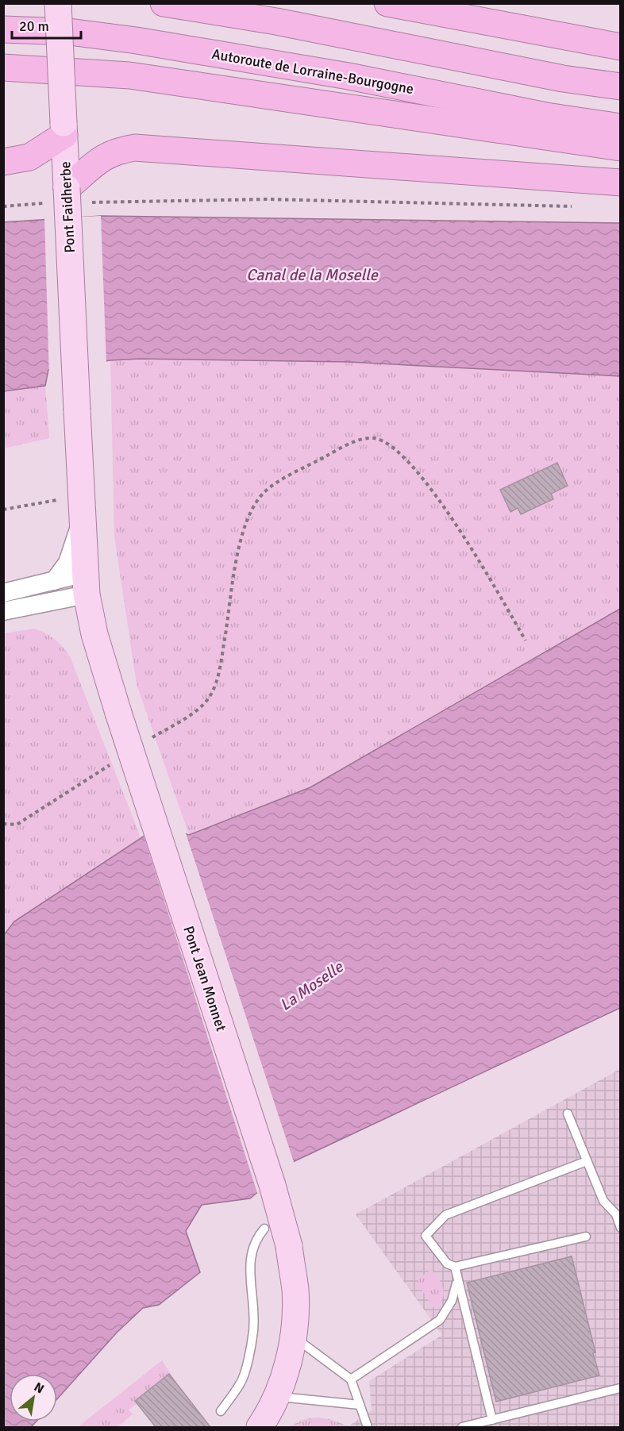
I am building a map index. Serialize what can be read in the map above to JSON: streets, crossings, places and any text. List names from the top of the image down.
{
  "streets": {
    "highway": ["Autoroute de Lorraine-Bourgogne"],
    "main road": ["Pont Faidherbe", "Pont Jean Monnet"]
  },
  "crossings": [
    ["Pont Faidherbe", "Pont Jean Monnet"]
  ],
  "water": ["Canal de la Moselle", "La Moselle"],
  "scale_bar": "20 m",
  "north": "top right"
}
